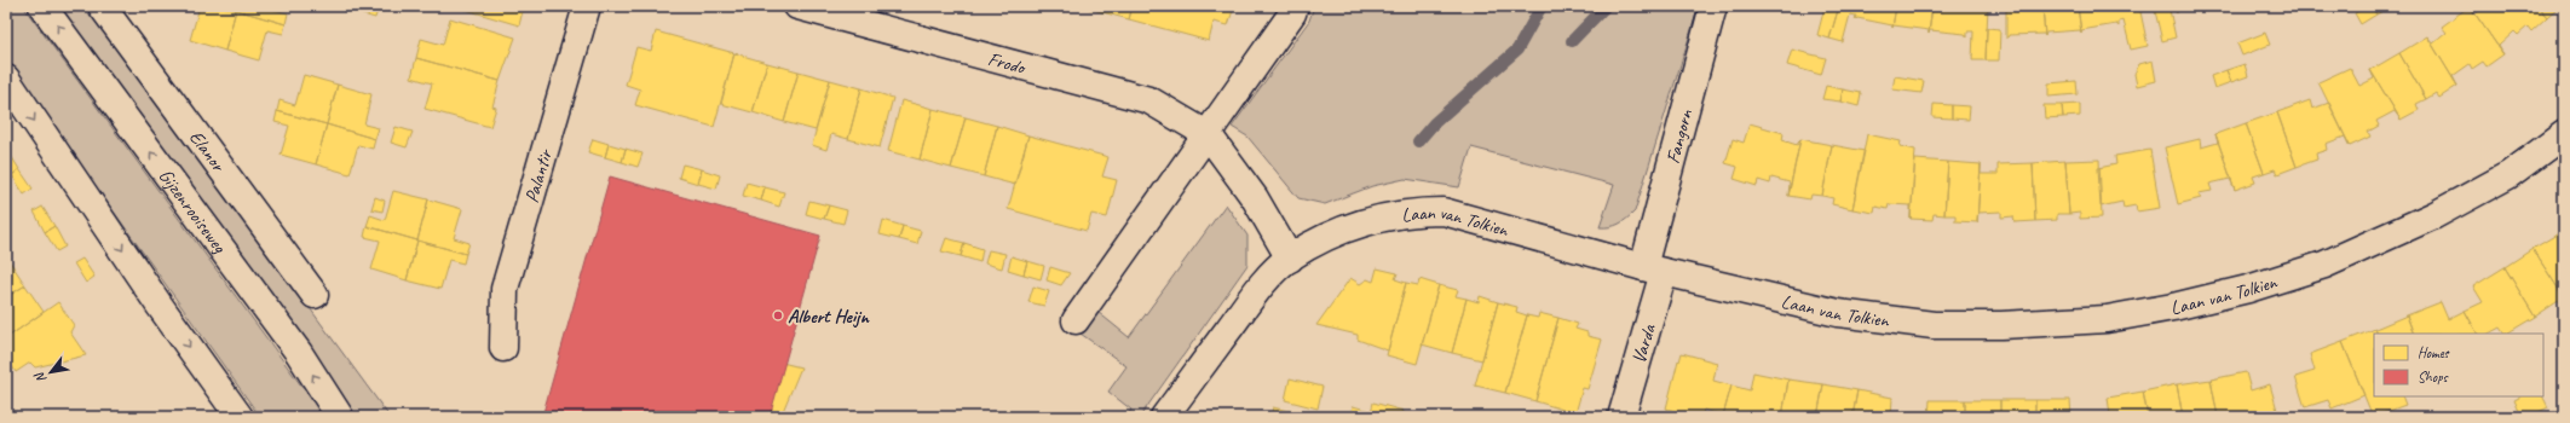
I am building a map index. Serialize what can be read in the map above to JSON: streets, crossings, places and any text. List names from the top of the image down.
{
  "streets": {
    "street": [
      "Frodo",
      "Fangorn",
      "Elanor",
      "Palantir",
      "Gijzenrooiseweg",
      "Laan van Tolkien",
      "Varda"
    ]
  },
  "crossings": [
    ["Frodo", "Laan van Tolkien"],
    ["Fangorn", "Laan van Tolkien"],
    ["Fangorn", "Varda"],
    ["Laan van Tolkien", "Varda"]
  ],
  "places": ["Albert Heijn"],
  "legend": ["Homes", "Shops"],
  "north": "bottom left"
}
